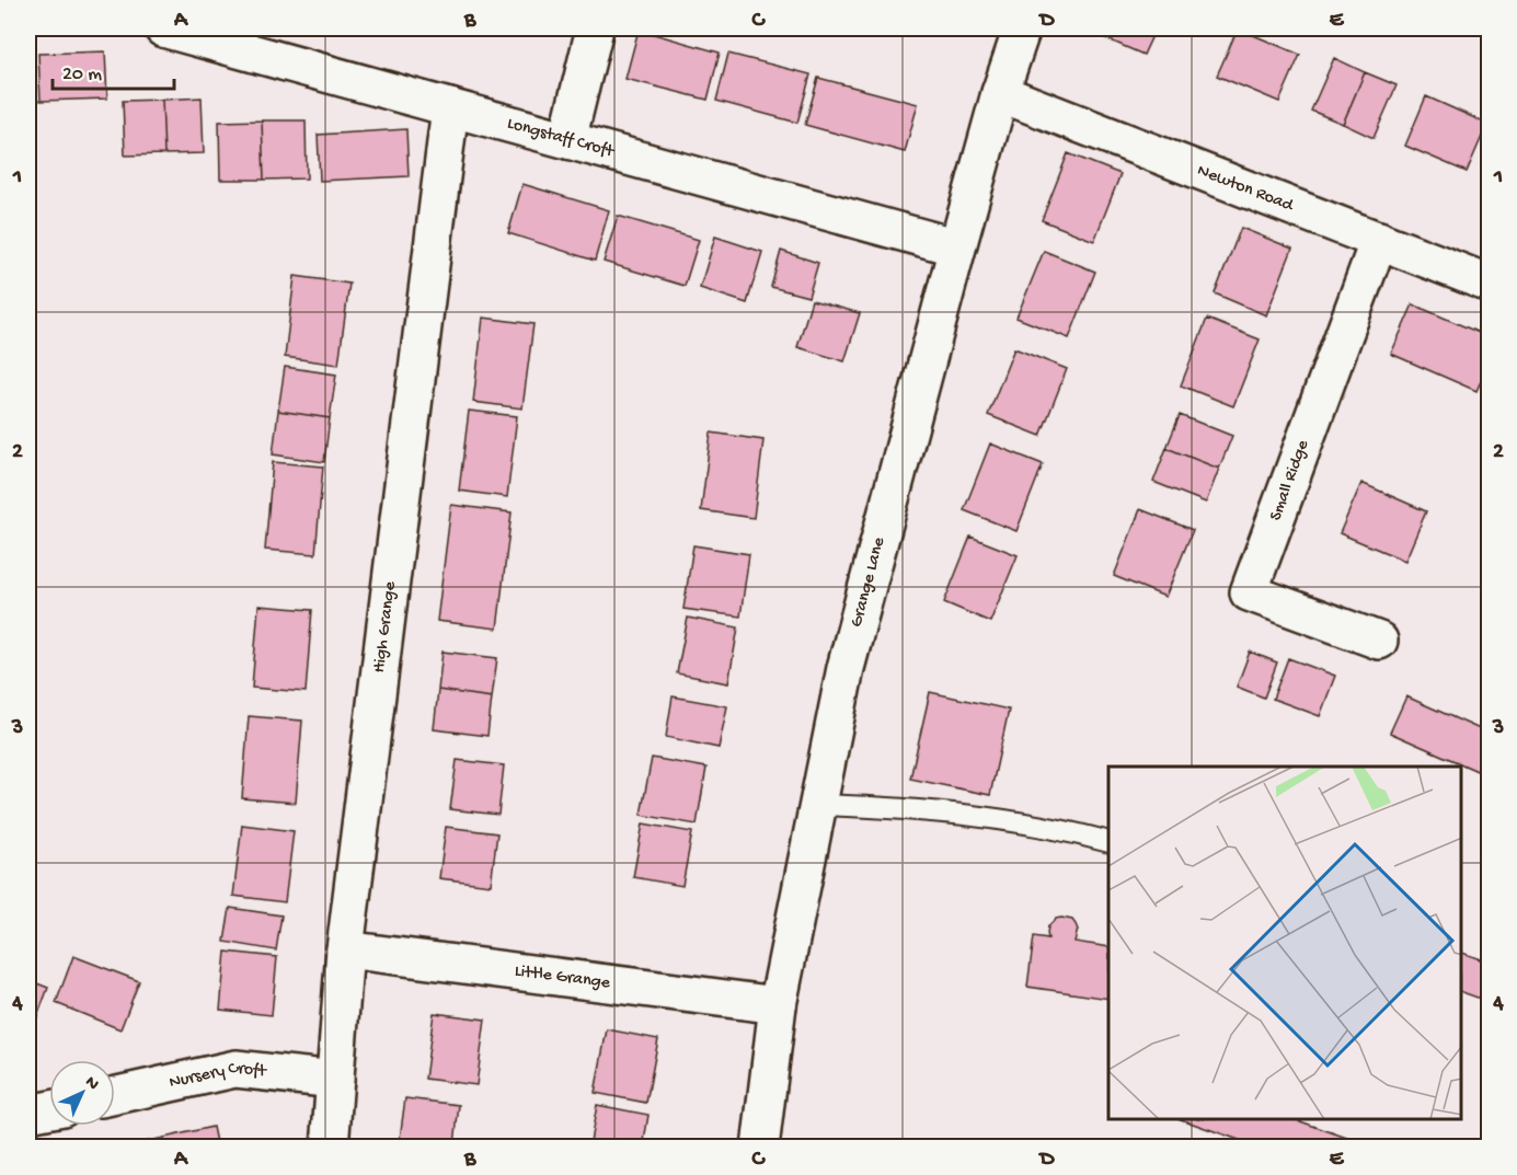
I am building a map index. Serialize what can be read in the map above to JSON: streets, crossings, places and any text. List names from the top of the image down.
{
  "streets": {
    "street": [
      "Longstaff Croft",
      "Newton Road",
      "Small Ridge",
      "Grange Lane",
      "High Grange",
      "Little Grange",
      "Nursery Croft"
    ]
  },
  "crossings": [
    ["Longstaff Croft", "Grange Lane"],
    ["Longstaff Croft", "High Grange"],
    ["Newton Road", "Small Ridge"],
    ["Newton Road", "Grange Lane"],
    ["Grange Lane", "Little Grange"],
    ["High Grange", "Little Grange"],
    ["High Grange", "Nursery Croft"]
  ],
  "scale_bar": "20 m",
  "north": "top right",
  "grid": {
    "columns": [
      "A",
      "B",
      "C",
      "D",
      "E"
    ],
    "rows": [
      "1",
      "2",
      "3",
      "4"
    ]
  }
}
